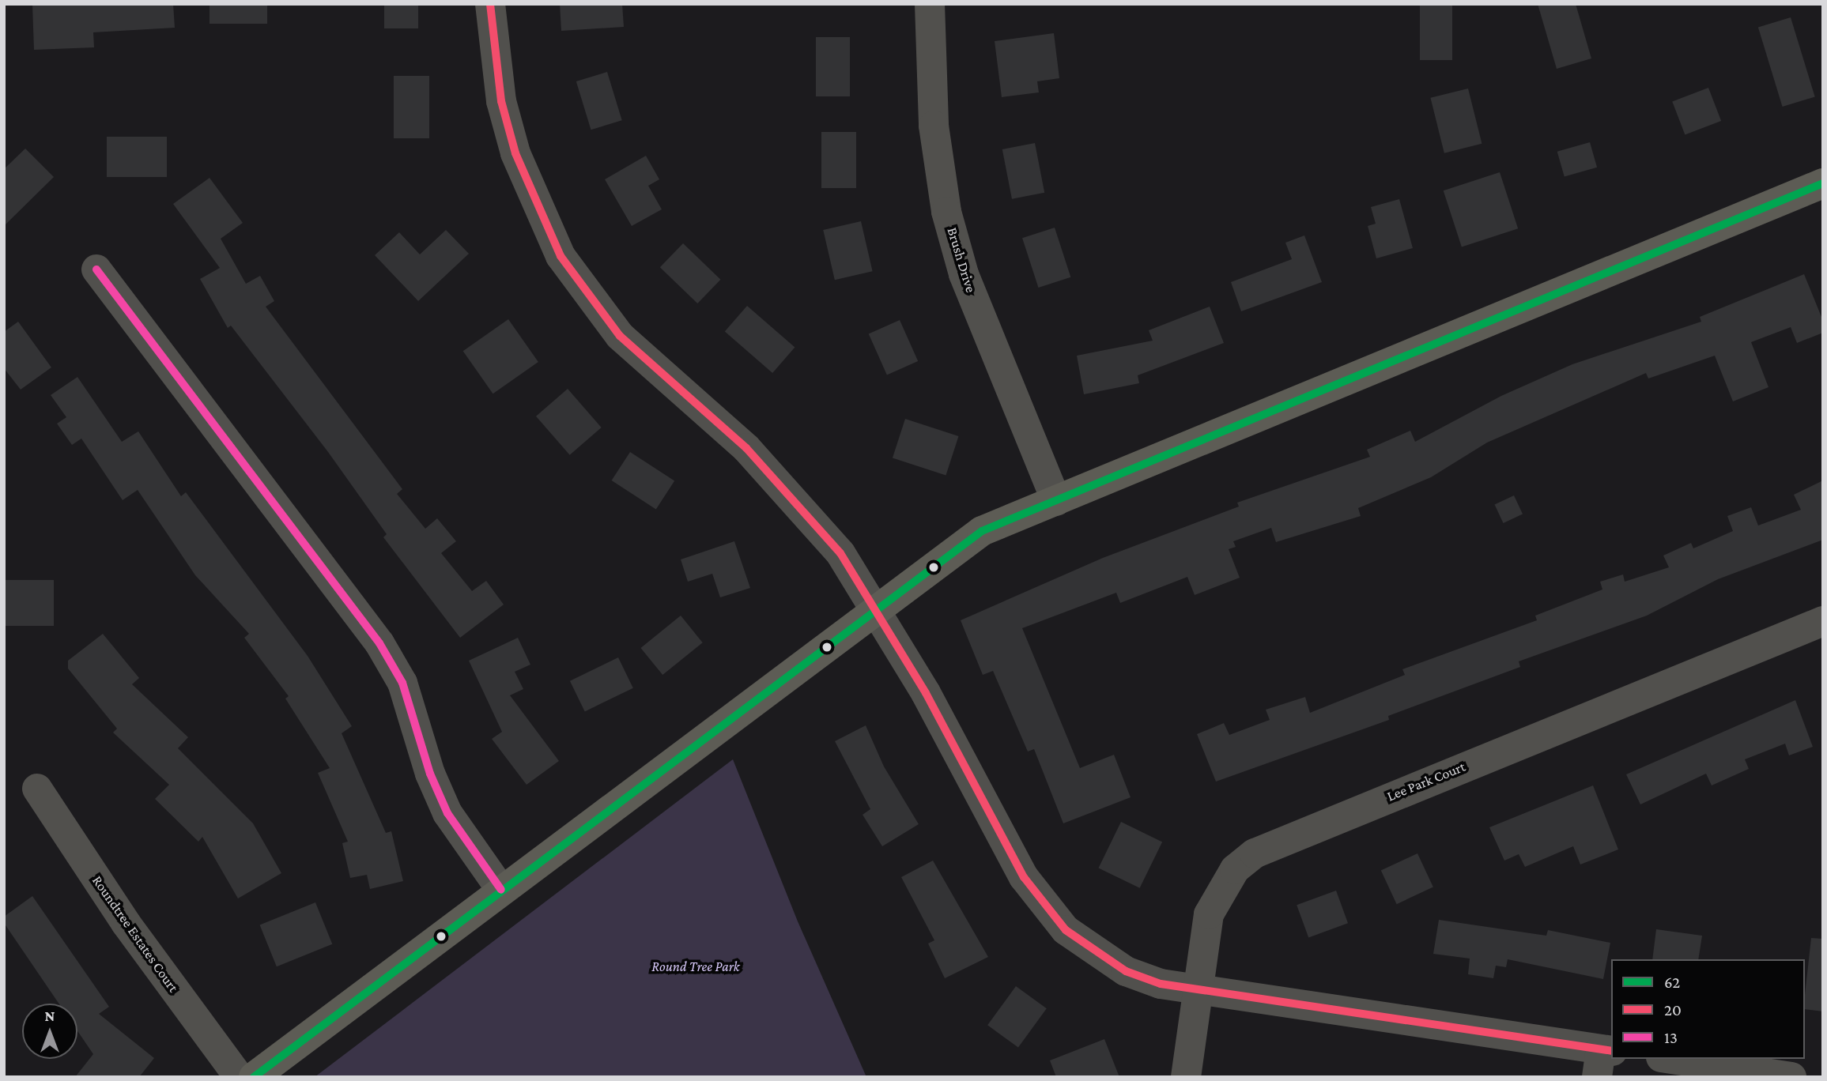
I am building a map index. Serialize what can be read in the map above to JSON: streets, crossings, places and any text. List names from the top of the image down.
{
  "streets": {
    "street": ["Brush Drive", "Lee Park Court", "Roundtree Estates Court"]
  },
  "parks": ["Round Tree Park"],
  "lines": ["transit line 20", "transit line 62", "transit line 13"],
  "legend": ["62", "20", "13"],
  "north": "top"
}
